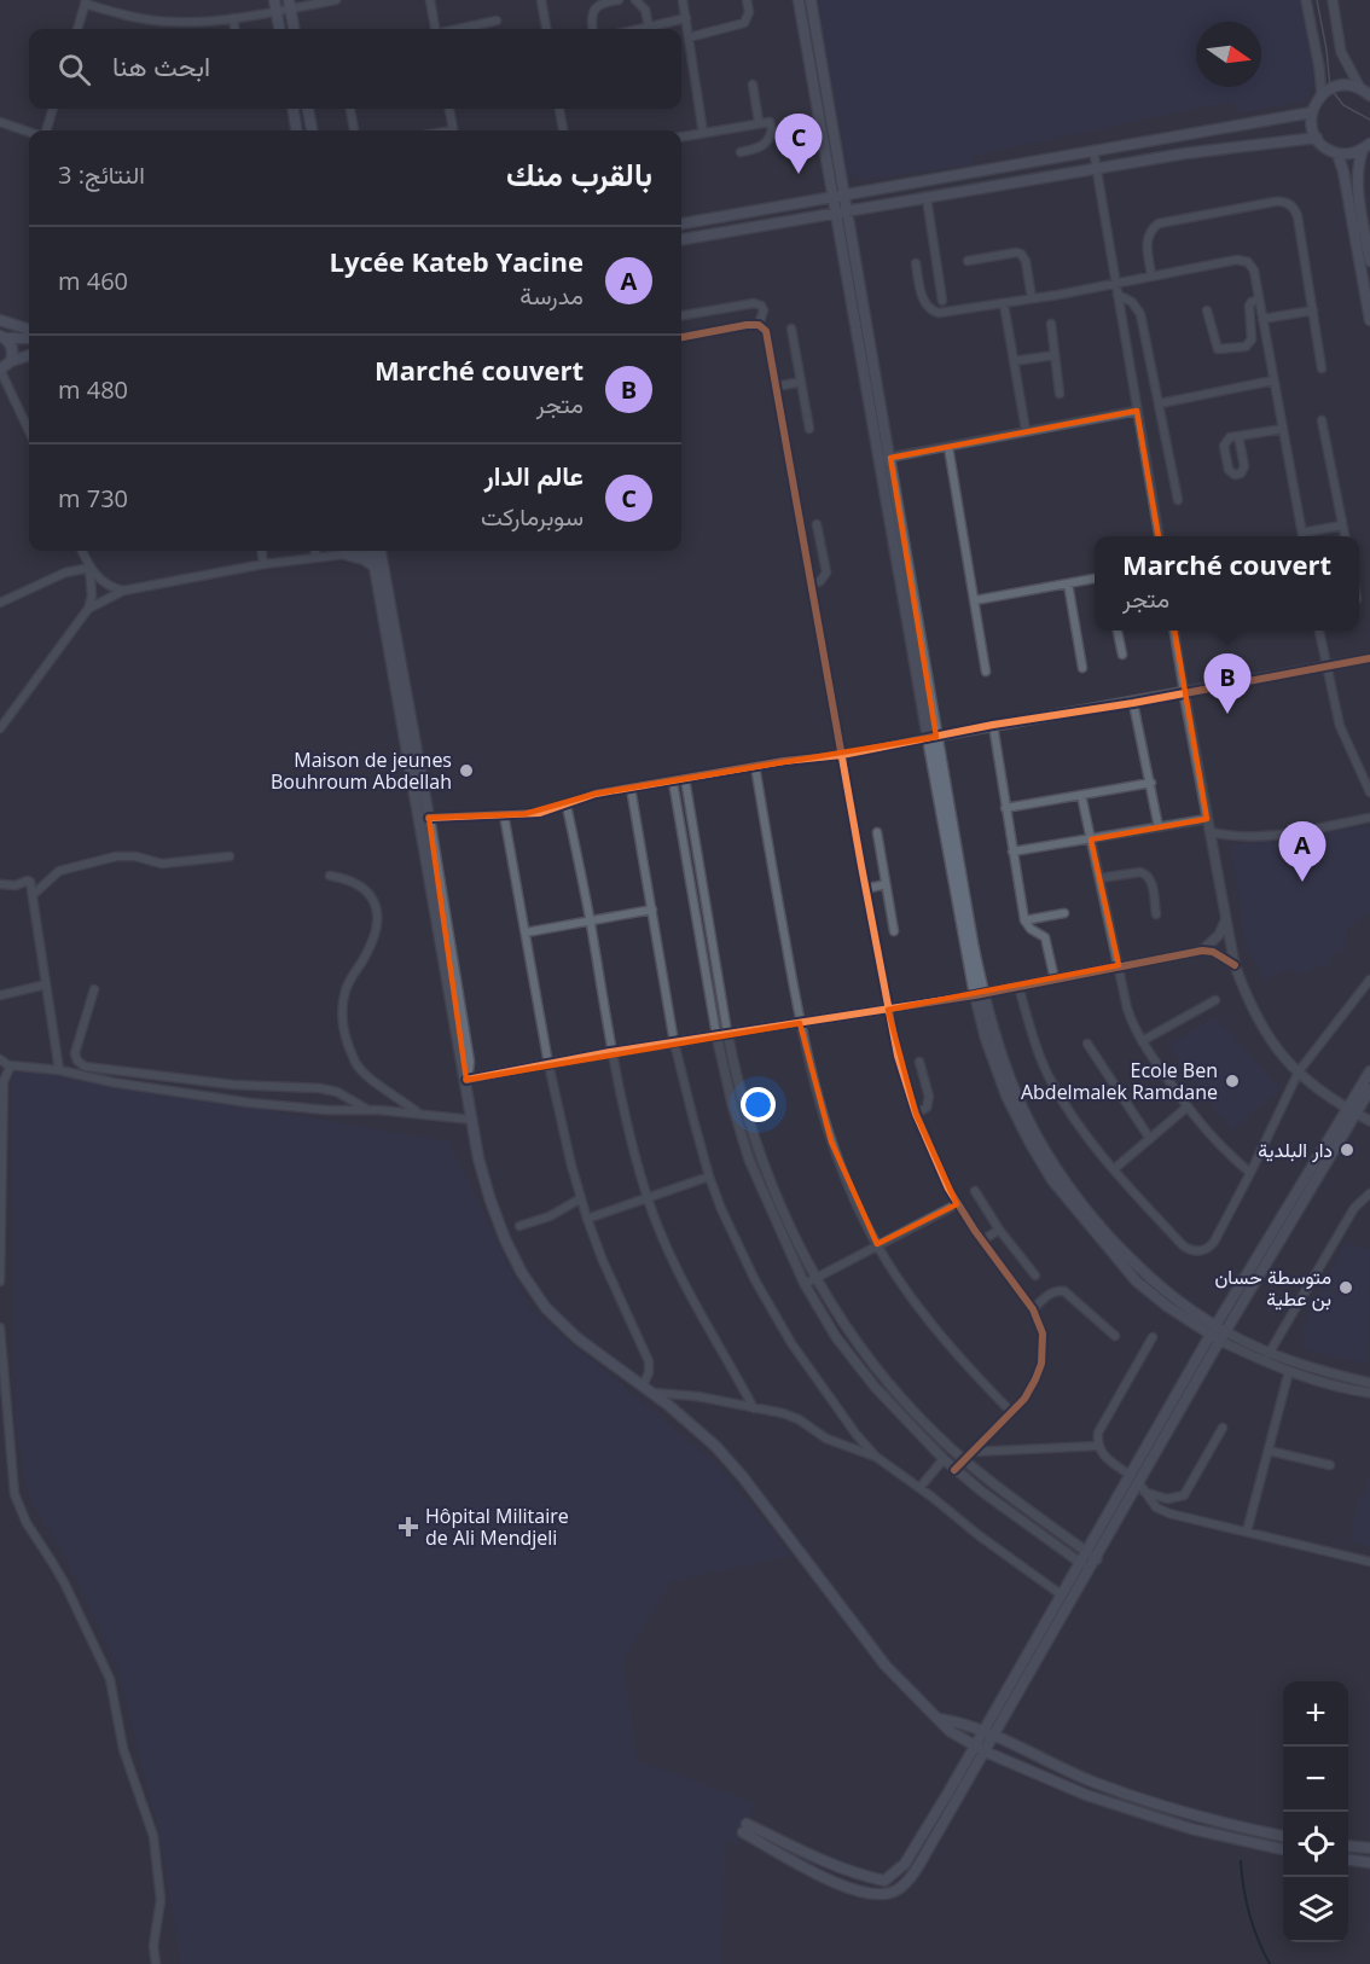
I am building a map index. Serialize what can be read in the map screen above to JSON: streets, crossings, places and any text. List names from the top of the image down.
{
  "places": {
    "other": [
      "Maison de jeunes Bouhroum Abdellah",
      "Ecole Ben Abdelmalek Ramdane",
      "دار البلدية",
      "متوسطة حسان بن عطية"
    ],
    "health": ["Hôpital Militaire de Ali Mendjeli"]
  },
  "north": "right",
  "page": {
    "search": "ابحث هنا",
    "pins": ["C", "B", "A"],
    "heading": ["بالقرب منك", "النتائج: 3"],
    "list": [
      {
        "mark": "A",
        "name": "Lycée Kateb Yacine",
        "note": "مدرسة",
        "value": "460 m"
      },
      {
        "mark": "B",
        "name": "Marché couvert",
        "note": "متجر",
        "value": "480 m"
      },
      {
        "mark": "C",
        "name": "عالم الدار",
        "note": "سوبرماركت",
        "value": "730 m"
      }
    ],
    "popup": ["Marché couvert", "متجر"],
    "map_buttons": ["+", "−"]
  }
}
